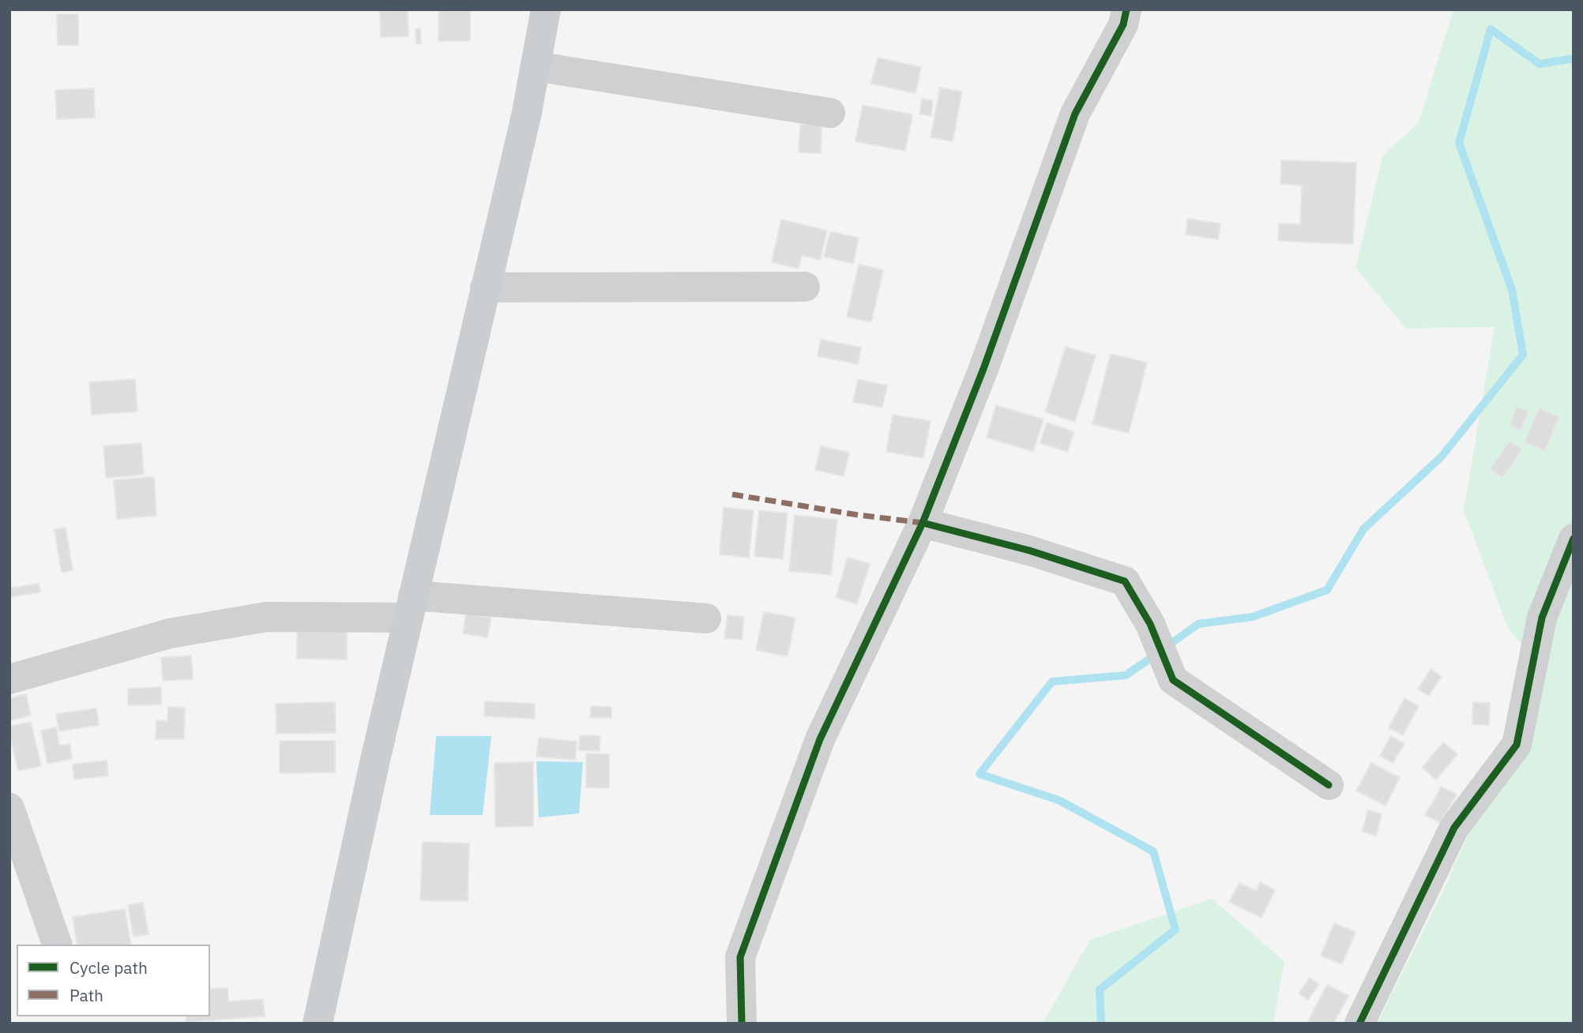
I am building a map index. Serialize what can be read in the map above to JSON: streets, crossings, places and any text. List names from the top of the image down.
{
  "legend": ["Cycle path", "Path"]
}
